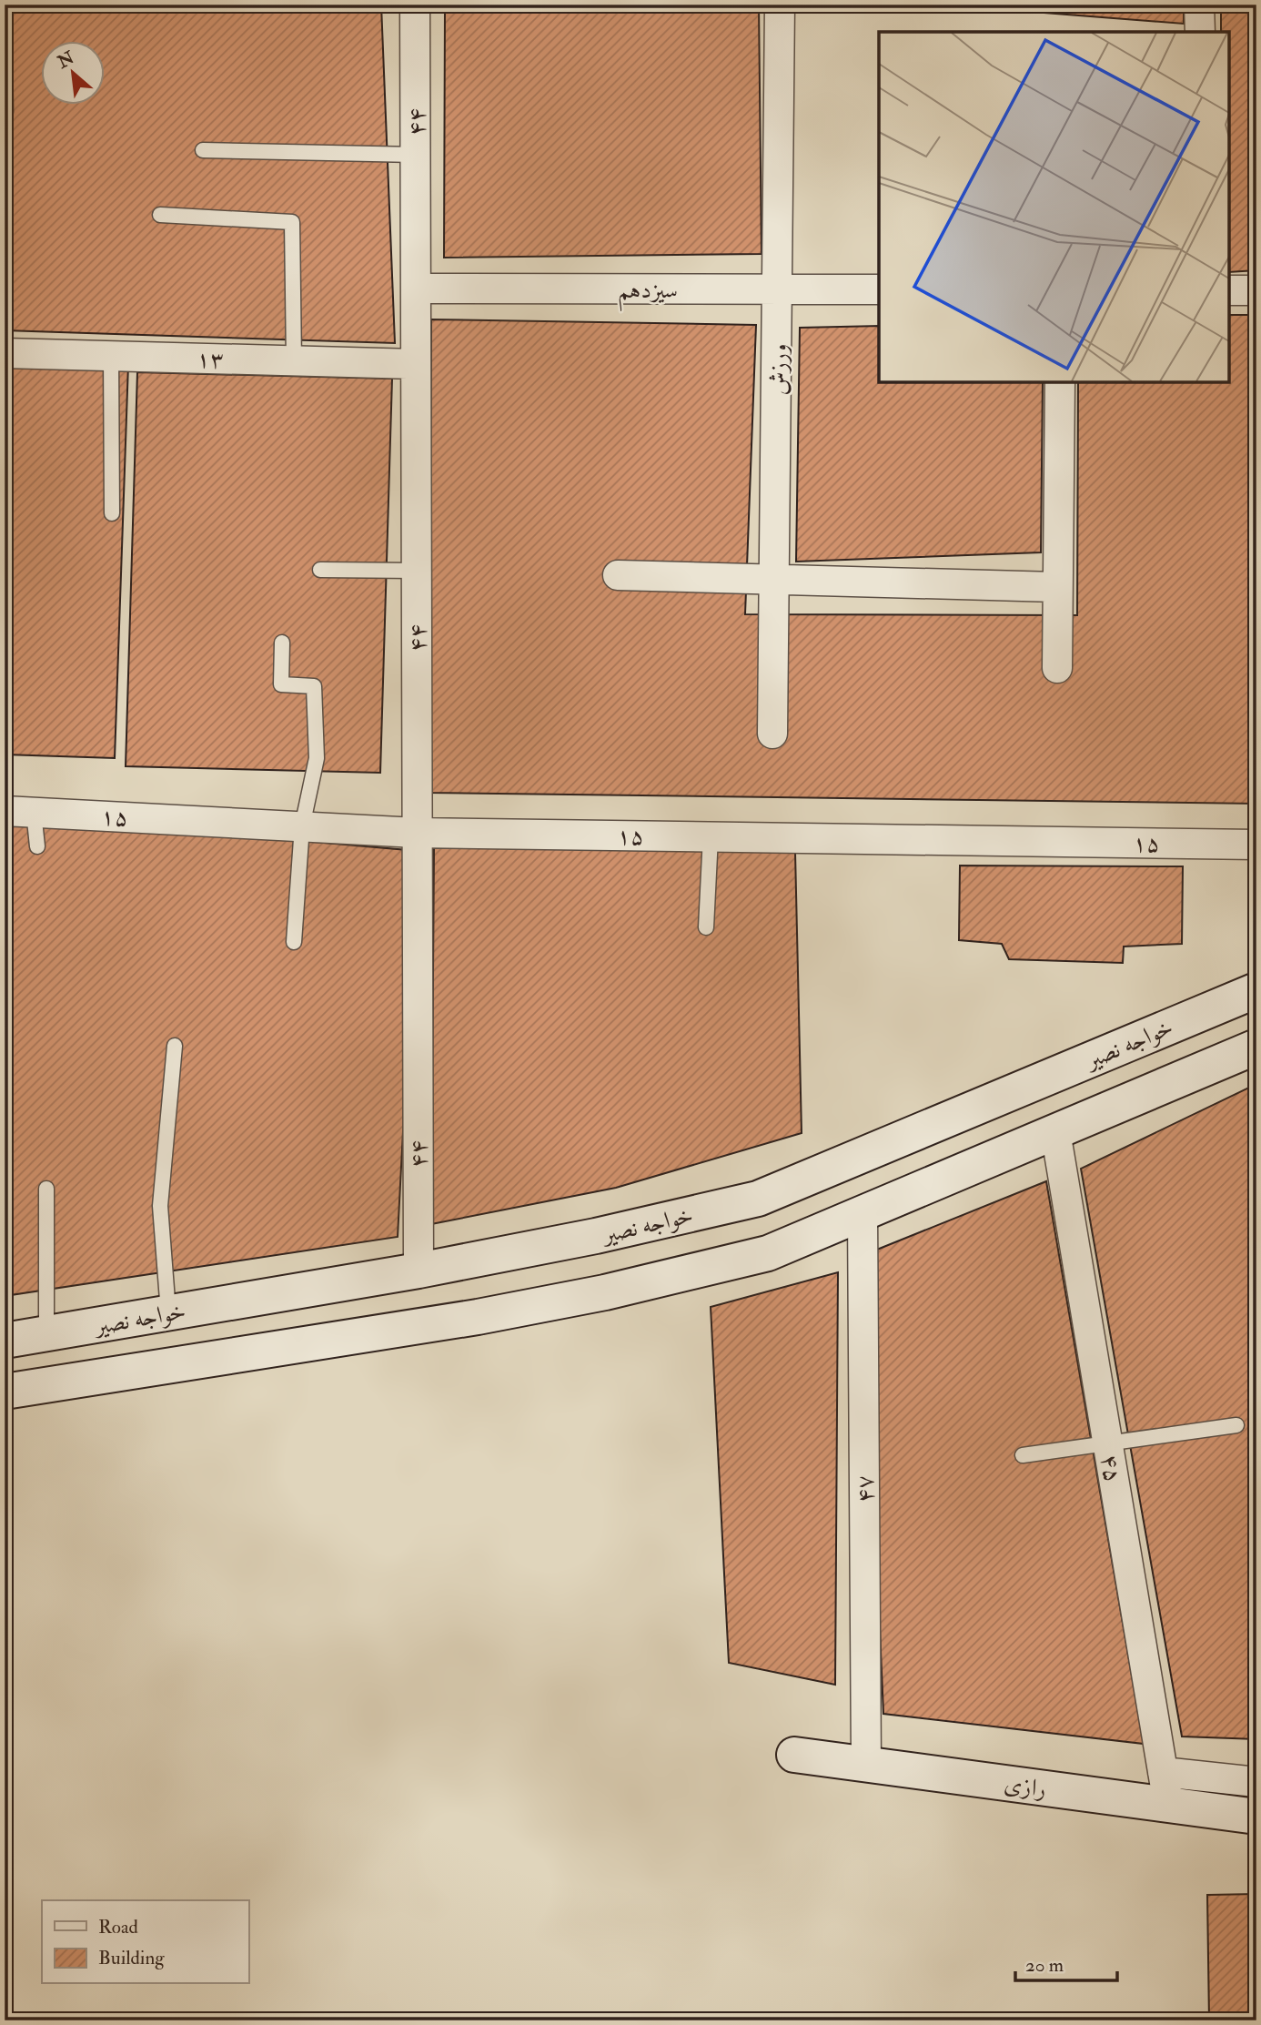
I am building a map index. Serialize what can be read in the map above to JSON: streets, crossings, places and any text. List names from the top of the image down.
{
  "streets": {
    "main road": ["خواجه نصیر", "رازی"],
    "street": [
      "۴۴",
      "سیزدهم",
      "۱۳",
      "ورزش",
      "۱۵",
      "۴۵",
      "۴۷"
    ]
  },
  "crossings": [
    ["۴۴", "سیزدهم"],
    ["۴۴", "۱۳"],
    ["۴۴", "۱۵"],
    ["۴۴", "خواجه نصیر"],
    ["سیزدهم", "ورزش"],
    ["۴۵", "رازی"],
    ["۴۷", "رازی"]
  ],
  "legend": ["Road", "Building"],
  "scale_bar": "20 m",
  "north": "top left"
}
